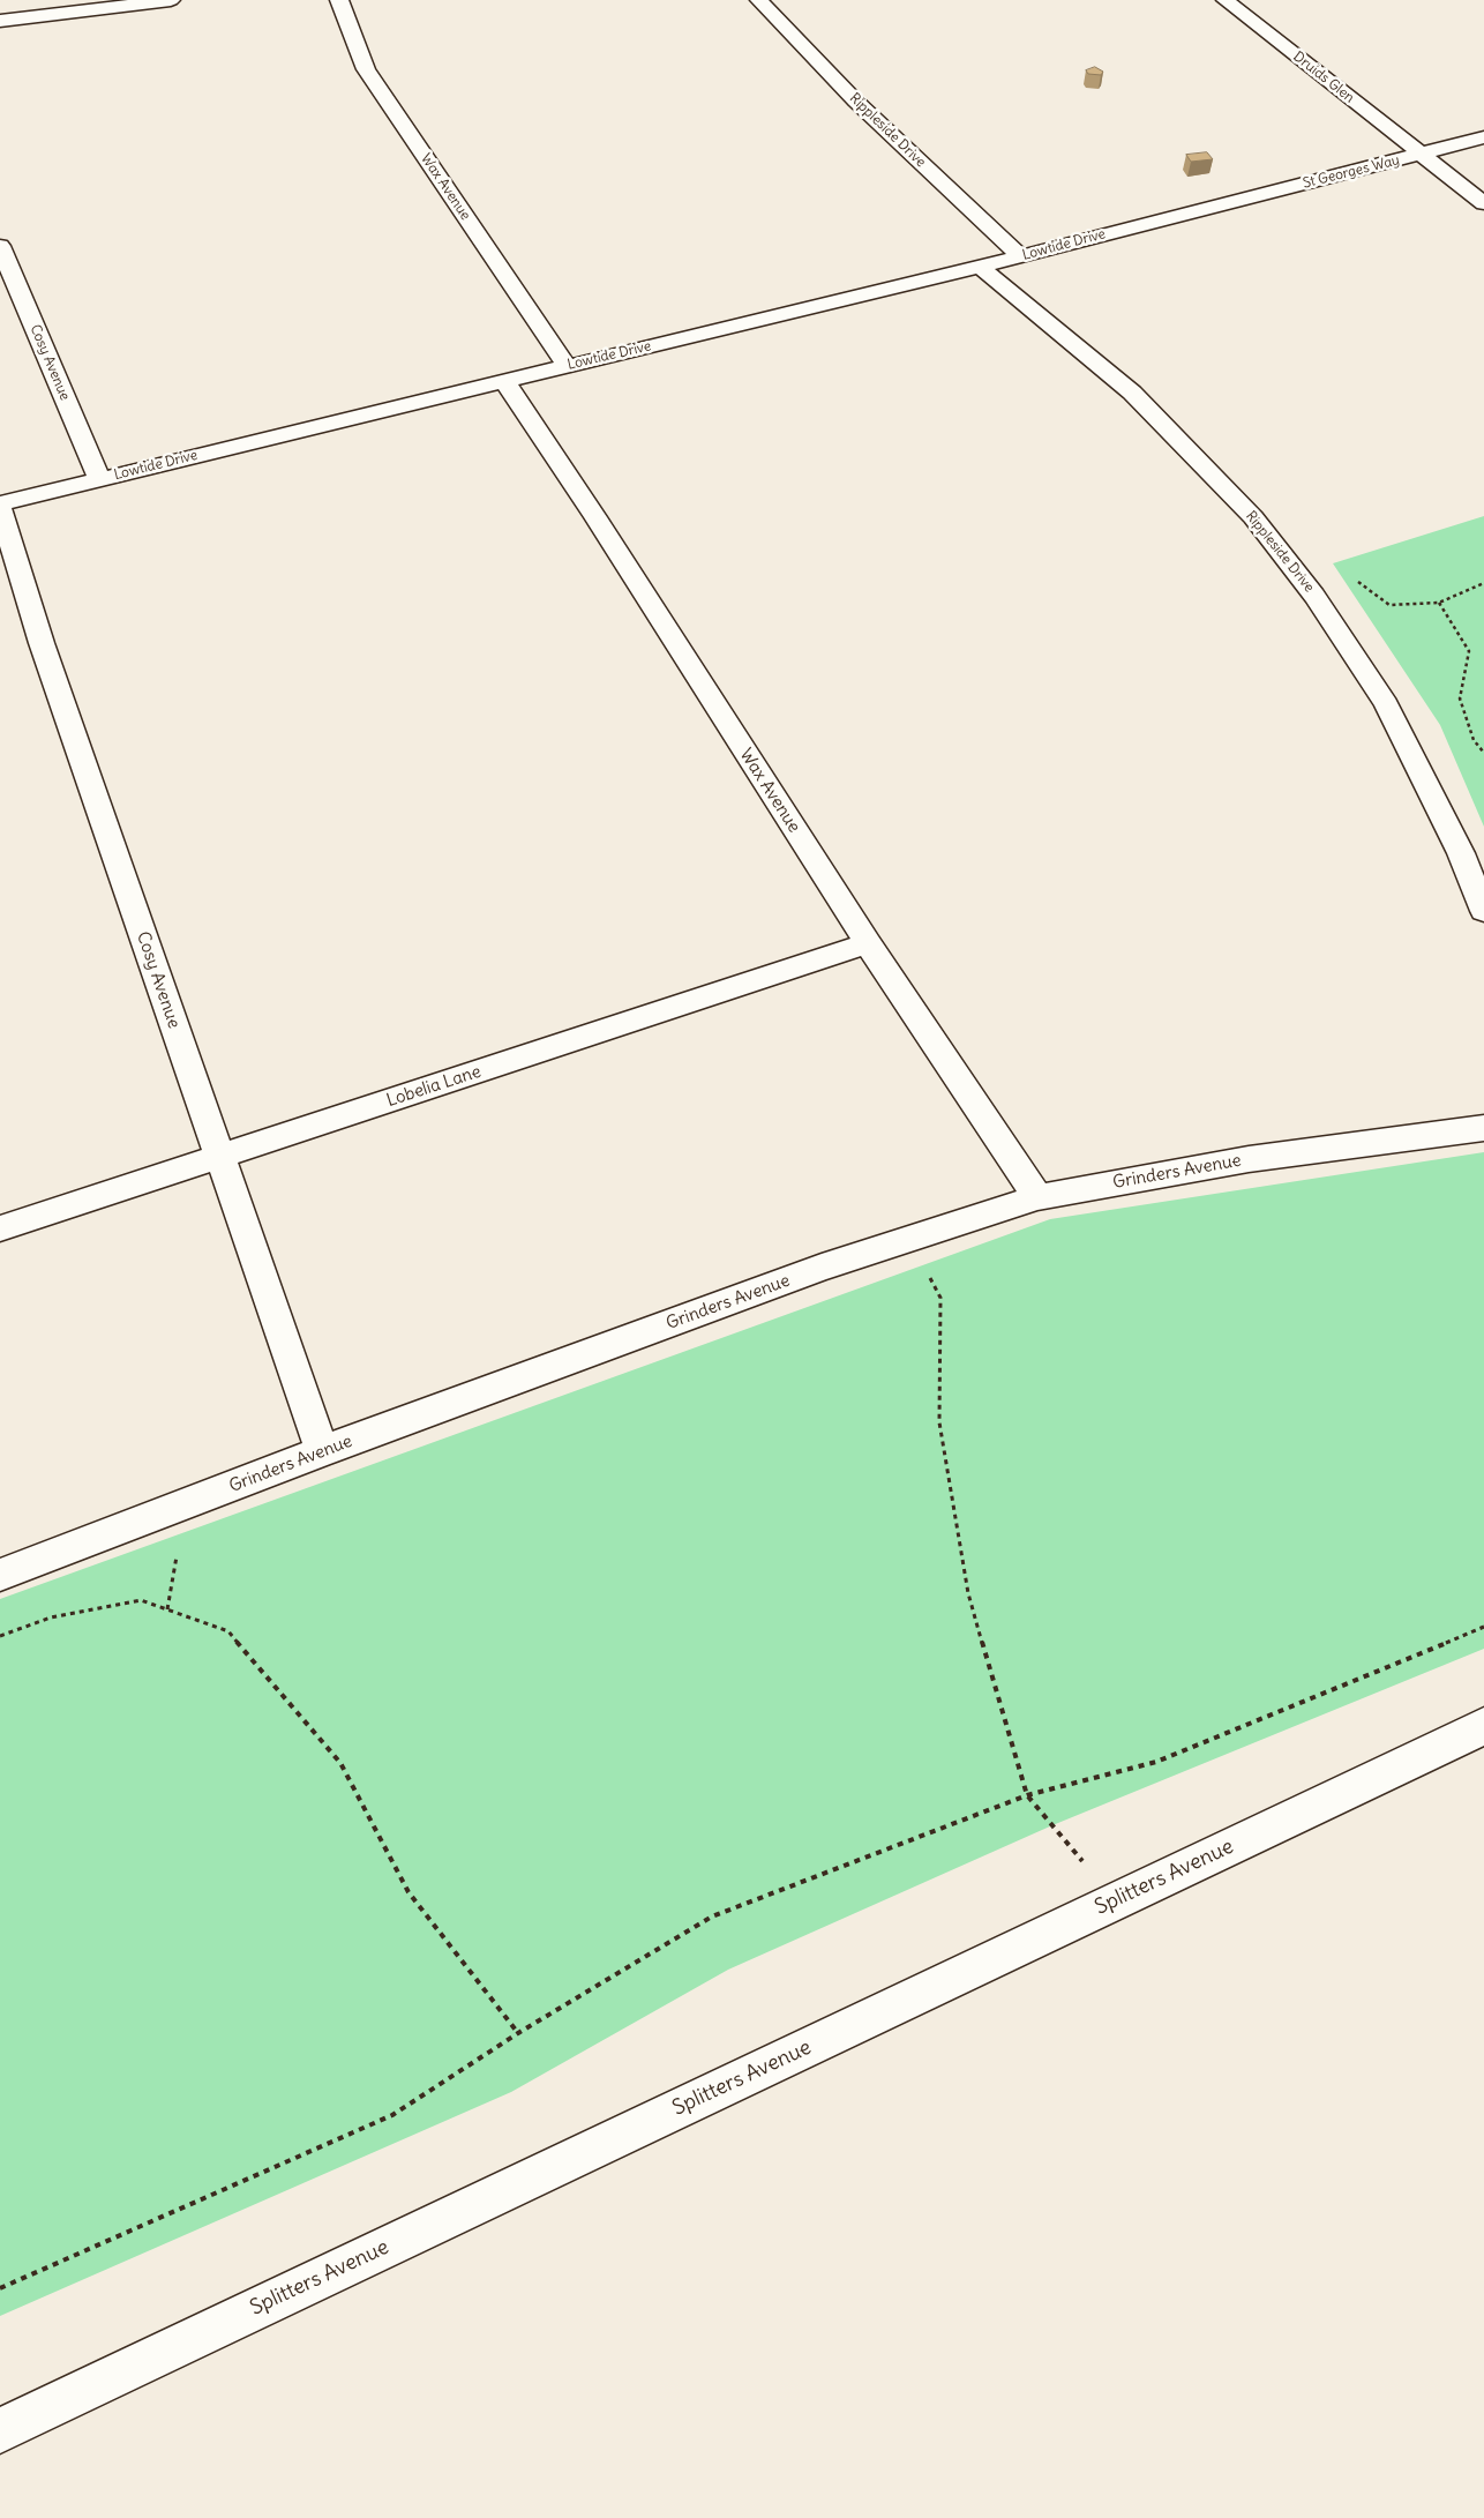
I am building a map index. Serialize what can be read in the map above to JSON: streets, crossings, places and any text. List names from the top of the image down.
{
  "streets": {
    "street": [
      "Druids Glen",
      "Rippleside Drive",
      "St Georges Way",
      "Wax Avenue",
      "Lowtide Drive",
      "Cosy Avenue",
      "Lobelia Lane",
      "Grinders Avenue",
      "Splitters Avenue"
    ]
  },
  "crossings": [
    ["Druids Glen", "St Georges Way"],
    ["Rippleside Drive", "Lowtide Drive"],
    ["St Georges Way", "Lowtide Drive"],
    ["Wax Avenue", "Lowtide Drive"],
    ["Wax Avenue", "Lobelia Lane"],
    ["Wax Avenue", "Grinders Avenue"],
    ["Lowtide Drive", "Cosy Avenue"],
    ["Cosy Avenue", "Lobelia Lane"],
    ["Cosy Avenue", "Grinders Avenue"]
  ]
}
